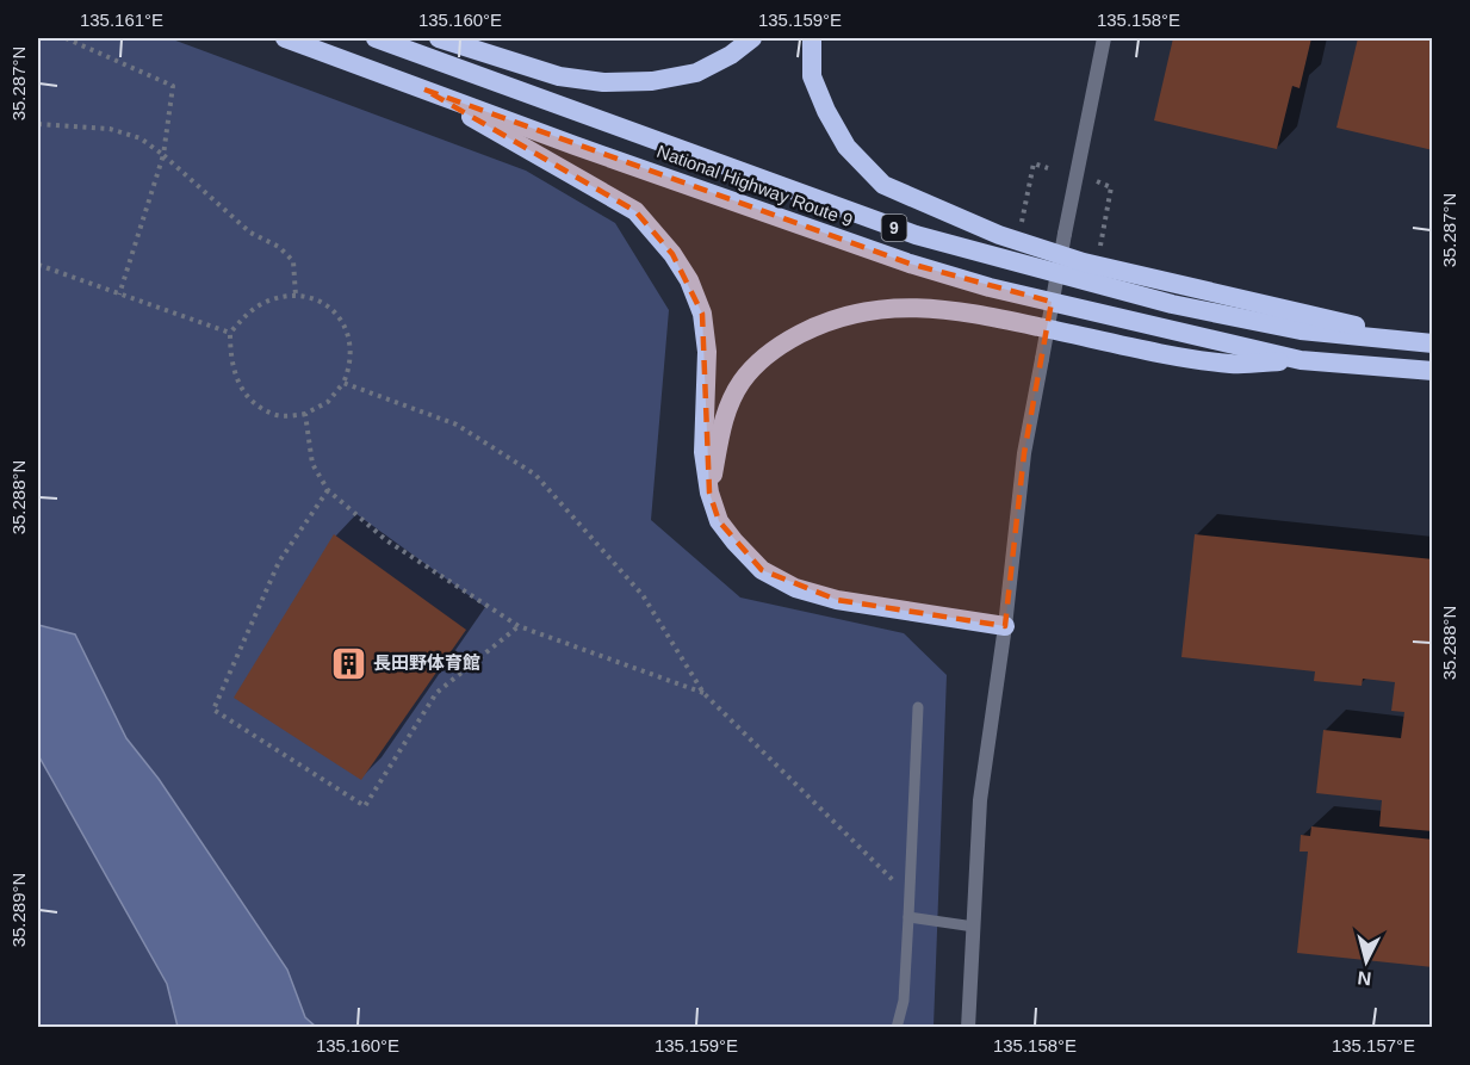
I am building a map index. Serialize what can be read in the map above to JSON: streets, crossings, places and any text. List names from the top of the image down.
{
  "streets": {
    "highway": ["National Highway Route 9", "9"]
  },
  "places": {
    "building": ["長田野体育館"]
  },
  "north": "bottom",
  "coordinates": [
    "135.161°E",
    "135.160°E",
    "135.159°E",
    "135.158°E",
    "35.287°N",
    "35.288°N",
    "35.289°N",
    "135.157°E"
  ]
}
